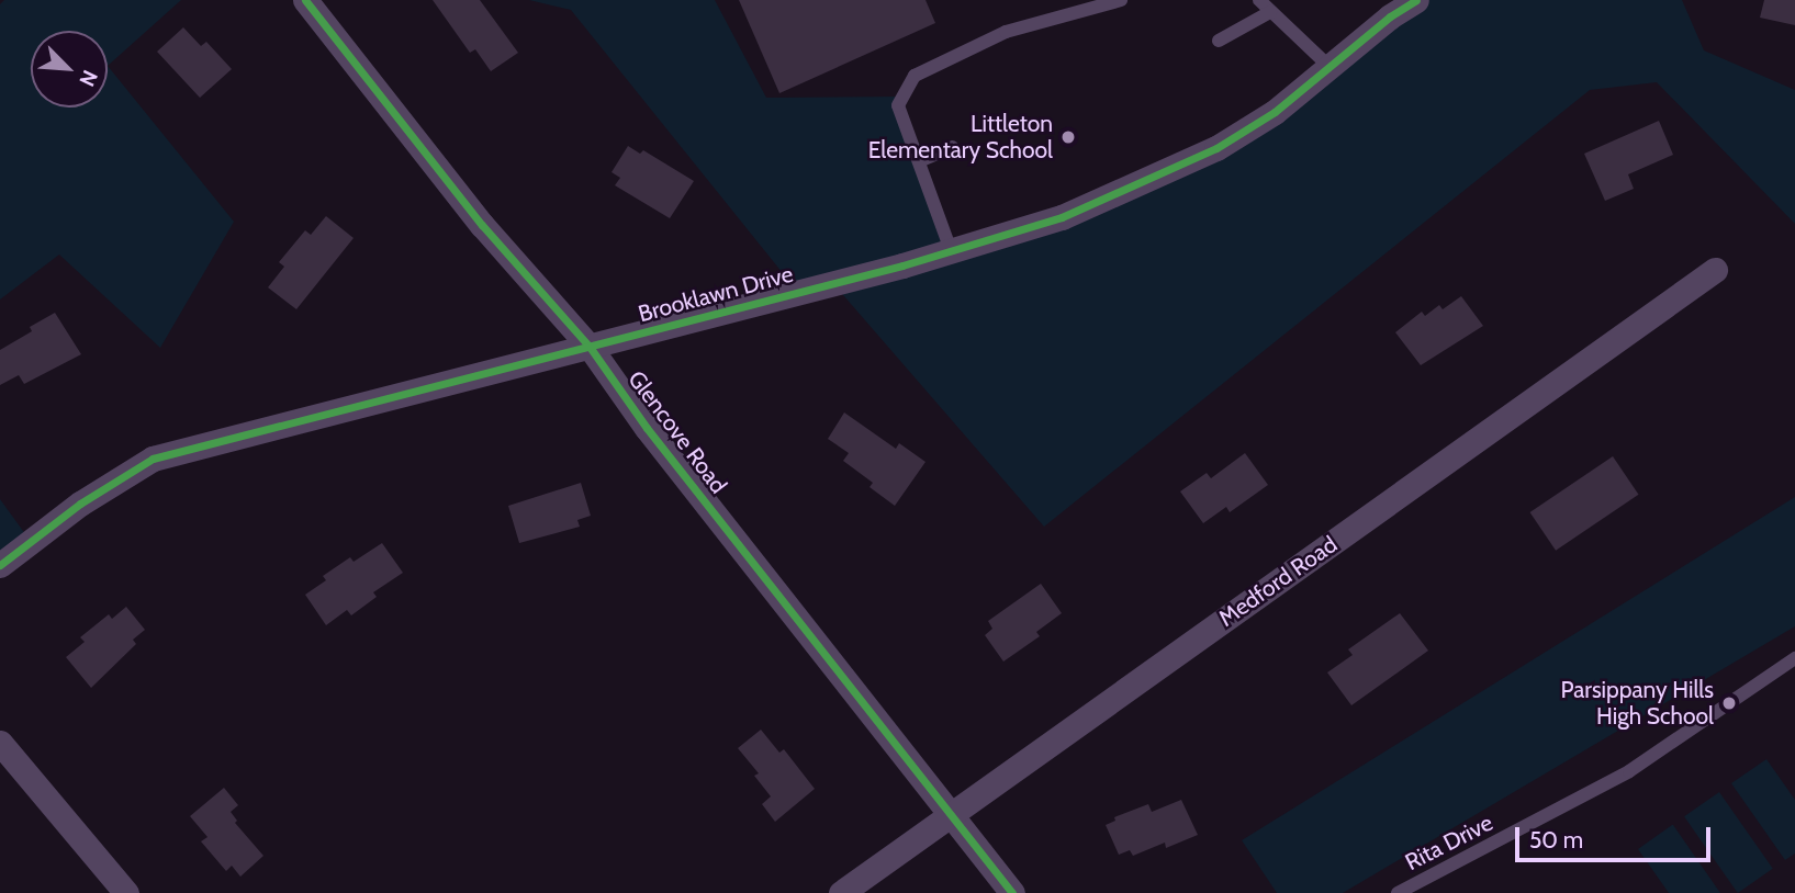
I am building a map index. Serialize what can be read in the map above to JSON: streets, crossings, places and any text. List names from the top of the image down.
{
  "streets": {
    "street": ["Brooklawn Drive", "Glencove Road", "Medford Road"],
    "lane": ["Rita Drive"]
  },
  "crossings": [
    ["Brooklawn Drive", "Glencove Road"],
    ["Glencove Road", "Medford Road"]
  ],
  "places": ["Littleton Elementary School", "Parsippany Hills High School"],
  "scale_bar": "50 m",
  "north": "bottom right"
}
